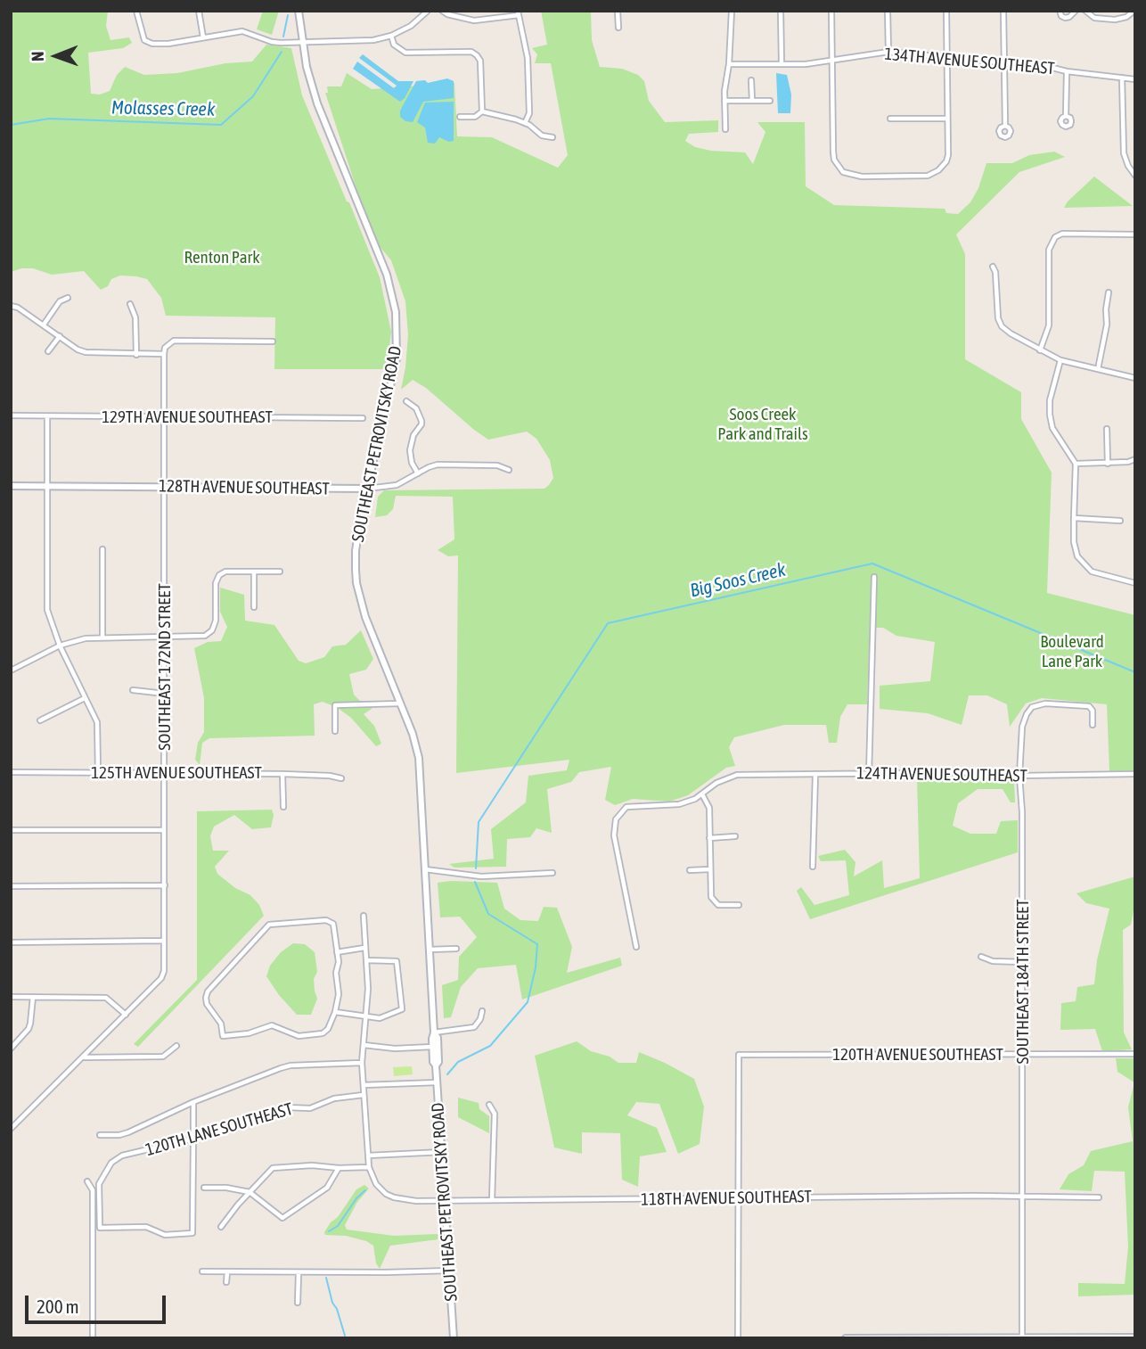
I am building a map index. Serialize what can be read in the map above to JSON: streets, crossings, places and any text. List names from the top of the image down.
{
  "streets": {
    "main road": ["SOUTHEAST PETROVITSKY ROAD", "128TH AVENUE SOUTHEAST"],
    "street": [
      "134TH AVENUE SOUTHEAST",
      "129TH AVENUE SOUTHEAST",
      "SOUTHEAST 172ND STREET",
      "125TH AVENUE SOUTHEAST",
      "124TH AVENUE SOUTHEAST",
      "SOUTHEAST 184TH STREET",
      "120TH AVENUE SOUTHEAST",
      "120TH LANE SOUTHEAST",
      "118TH AVENUE SOUTHEAST"
    ]
  },
  "crossings": [
    ["129TH AVENUE SOUTHEAST", "SOUTHEAST 172ND STREET"],
    ["SOUTHEAST PETROVITSKY ROAD", "128TH AVENUE SOUTHEAST"],
    ["SOUTHEAST PETROVITSKY ROAD", "118TH AVENUE SOUTHEAST"],
    ["128TH AVENUE SOUTHEAST", "SOUTHEAST 172ND STREET"],
    ["SOUTHEAST 172ND STREET", "125TH AVENUE SOUTHEAST"],
    ["124TH AVENUE SOUTHEAST", "SOUTHEAST 184TH STREET"],
    ["SOUTHEAST 184TH STREET", "120TH AVENUE SOUTHEAST"],
    ["SOUTHEAST 184TH STREET", "118TH AVENUE SOUTHEAST"],
    ["120TH AVENUE SOUTHEAST", "118TH AVENUE SOUTHEAST"]
  ],
  "water": ["Molasses Creek", "Big Soos Creek"],
  "parks": ["Renton Park", "Soos Creek Park and Trails", "Boulevard Lane Park"],
  "scale_bar": "200 m",
  "north": "left"
}
